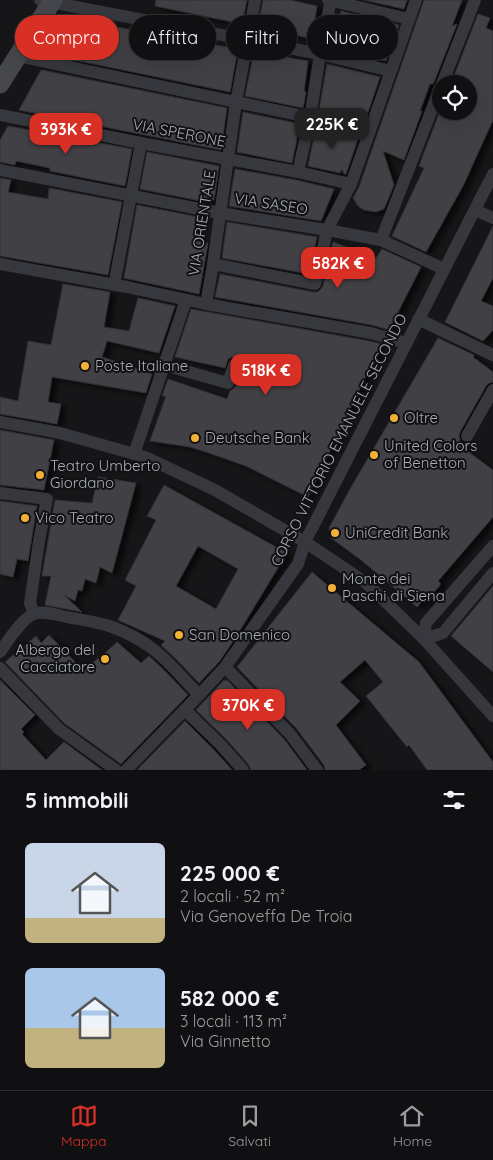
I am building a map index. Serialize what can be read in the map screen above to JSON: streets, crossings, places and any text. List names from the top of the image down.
{
  "streets": {
    "street": [
      "VIA SPERONE",
      "VIA SASEO",
      "VIA ORIENTALE",
      "CORSO VITTORIO EMANUELE SECONDO"
    ]
  },
  "crossings": [
    ["VIA SPERONE", "VIA ORIENTALE"],
    ["VIA SASEO", "VIA ORIENTALE"],
    ["VIA SASEO", "CORSO VITTORIO EMANUELE SECONDO"]
  ],
  "places": [
    "Poste Italiane",
    "Oltre",
    "Deutsche Bank",
    "United Colors of Benetton",
    "Teatro Umberto Giordano",
    "Vico Teatro",
    "UniCredit Bank",
    "Monte dei Paschi di Siena",
    "San Domenico",
    "Albergo del Cacciatore"
  ],
  "page": {
    "chip": [
      "Compra",
      "Affitta",
      "Filtri",
      "Nuovo"
    ],
    "price": [
      "225K €",
      "393K €",
      "582K €",
      "518K €",
      "370K €"
    ],
    "heading": "5 immobili",
    "list": [
      {
        "name": "225 000 €",
        "note": "2 locali · 52 m² · Via Genoveffa De Troia"
      },
      {
        "name": "582 000 €",
        "note": "3 locali · 113 m² · Via Ginnetto"
      }
    ],
    "tabs": ["Mappa", "Salvati", "Home"]
  }
}
